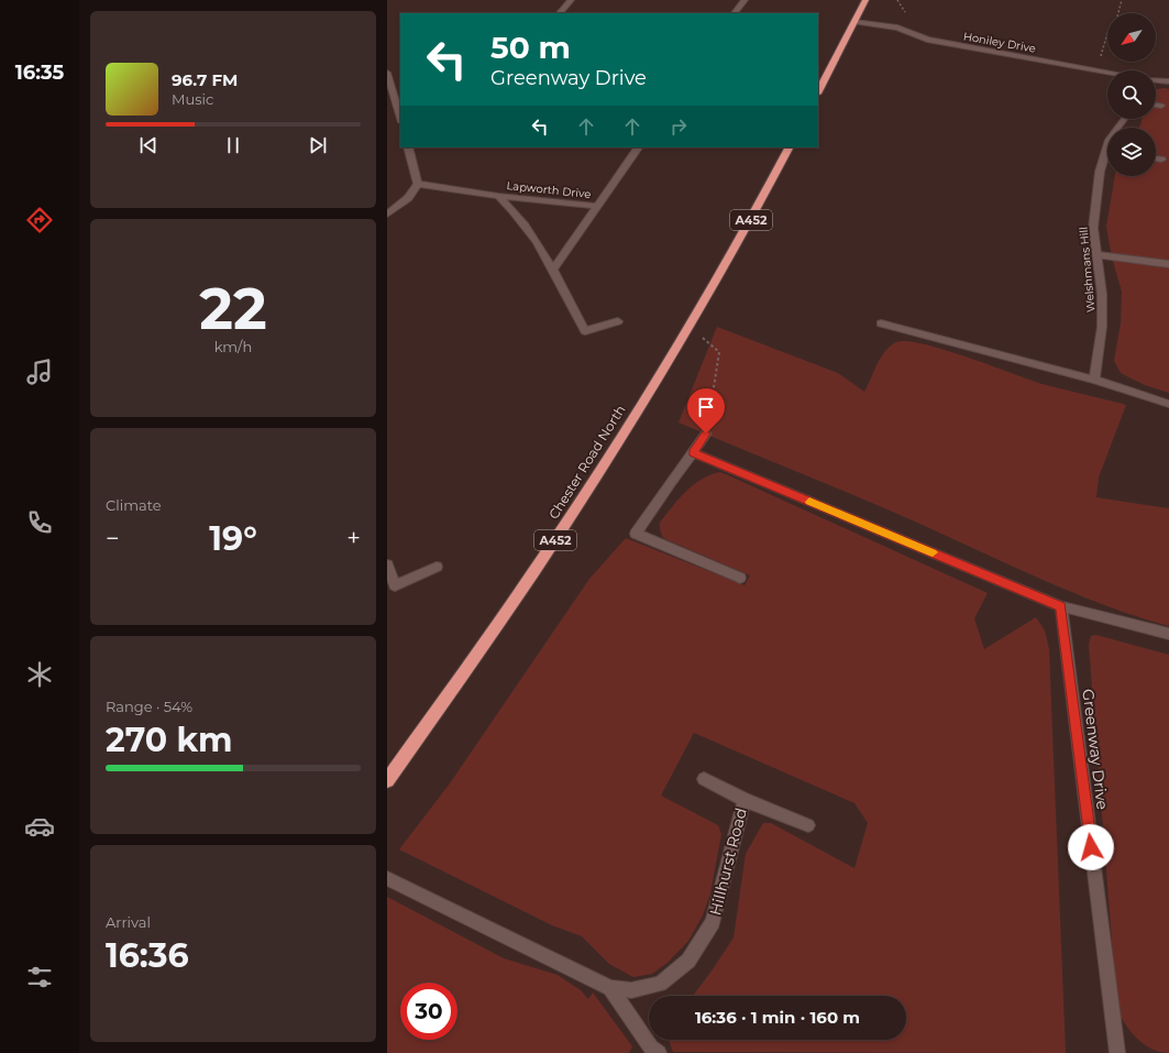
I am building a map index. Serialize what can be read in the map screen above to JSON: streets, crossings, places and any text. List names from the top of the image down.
{
  "streets": {
    "highway": ["A452", "Chester Road North"],
    "street": [
      "Honiley Drive",
      "Lapworth Drive",
      "Welshmans Hill",
      "Greenway Drive",
      "Hillhurst Road"
    ]
  },
  "north": "bottom left",
  "page": {
    "tabs": "16:35",
    "turn": ["50 m", "Greenway Drive"],
    "song": ["96.7 FM", "Music"],
    "tile": [
      ["22", "km/h"],
      "Climate",
      ["Range · 54%", "270 km"],
      ["Arrival", "16:36"]
    ],
    "heat": ["−", "19°", "+"],
    "limit": "30",
    "trip": "16:36 · 1 min · 160 m"
  }
}
